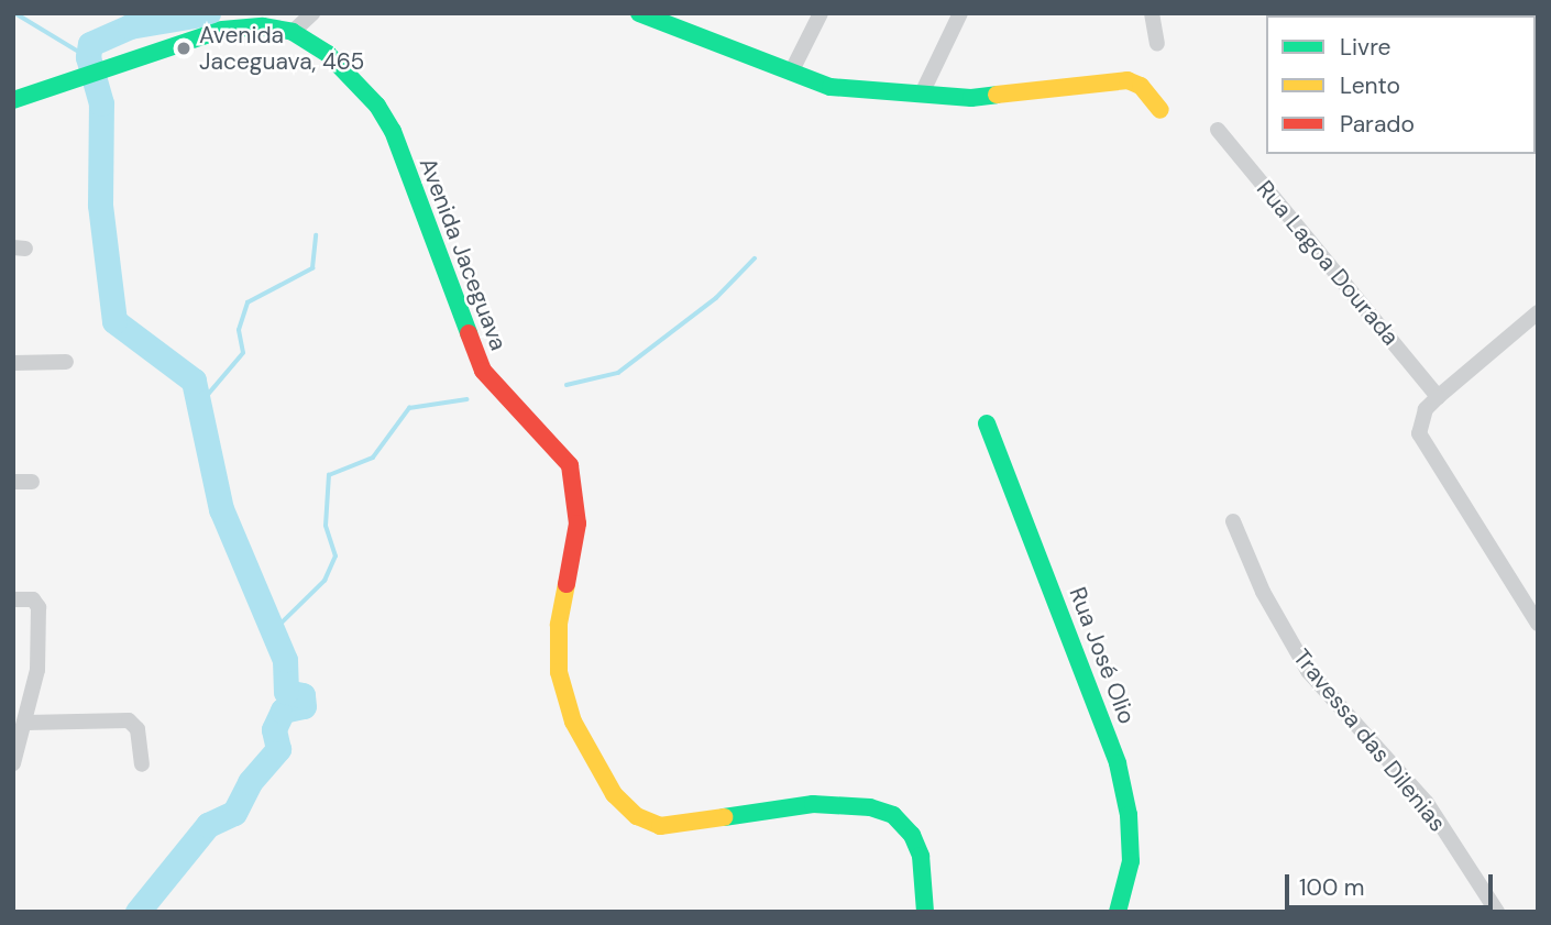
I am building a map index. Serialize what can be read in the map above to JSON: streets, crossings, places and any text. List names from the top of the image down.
{
  "streets": {
    "main road": ["Avenida Jaceguava", "Rua José Olio"],
    "street": ["Rua Lagoa Dourada", "Travessa das Dilenias"]
  },
  "places": ["Avenida Jaceguava, 465"],
  "legend": ["Livre", "Lento", "Parado"],
  "scale_bar": "100 m"
}
